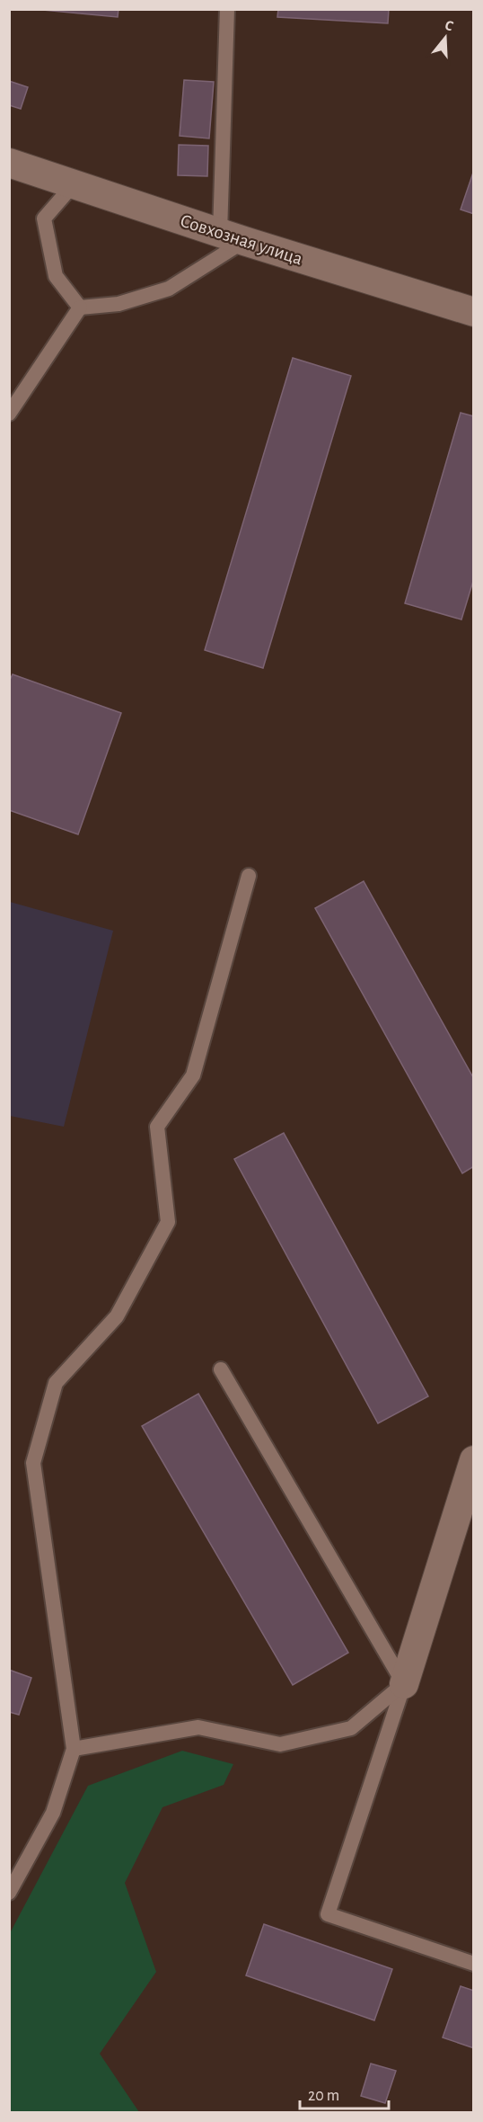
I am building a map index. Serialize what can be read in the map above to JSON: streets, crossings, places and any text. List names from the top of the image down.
{
  "streets": {
    "street": ["Совхозная улица"]
  },
  "scale_bar": "20 m",
  "north": "top"
}
